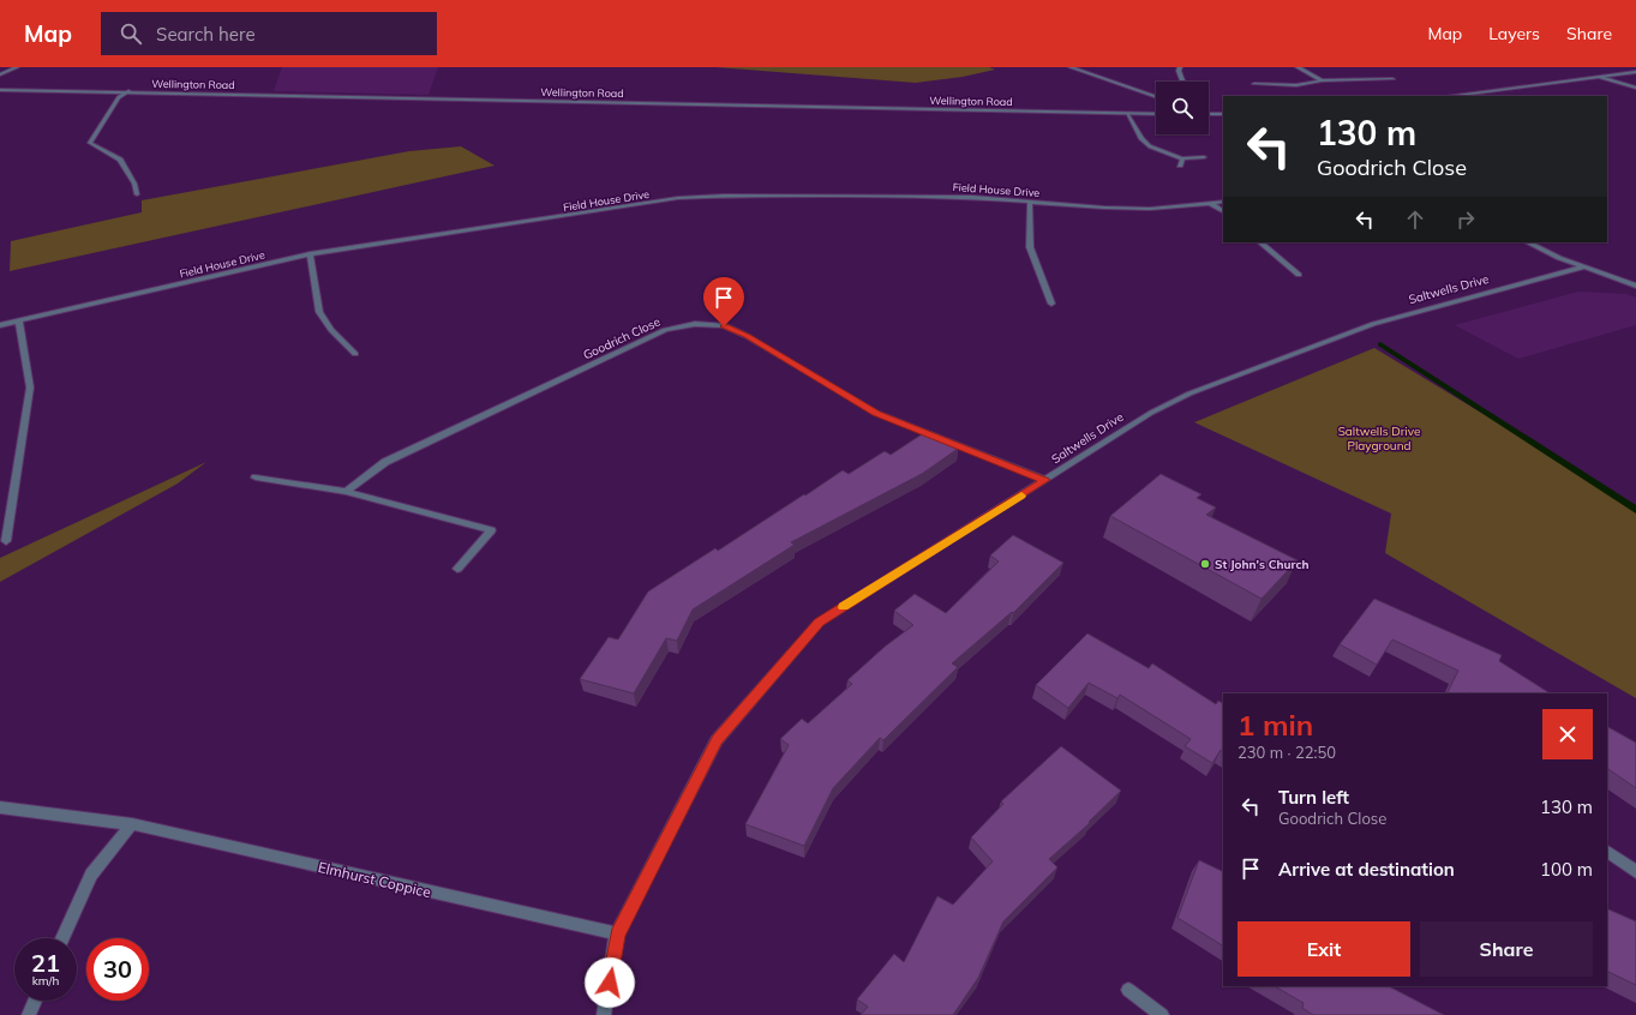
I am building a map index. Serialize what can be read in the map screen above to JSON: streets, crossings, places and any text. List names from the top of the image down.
{
  "streets": {
    "street": [
      "Wellington Road",
      "Field House Drive",
      "Saltwells Drive",
      "Goodrich Close",
      "Elmhurst Coppice"
    ]
  },
  "crossings": [
    ["Saltwells Drive", "Goodrich Close"],
    ["Saltwells Drive", "Elmhurst Coppice"]
  ],
  "parks": ["Saltwells Drive Playground"],
  "places": ["St John's Church"],
  "page": {
    "header": "Map",
    "search": "Search here",
    "nav": ["Map", "Layers", "Share"],
    "turn": ["130 m", "Goodrich Close"],
    "heading": ["1 min", "230 m · 22:50"],
    "list": [
      {
        "name": "Turn left",
        "note": "Goodrich Close",
        "value": "130 m"
      },
      {
        "name": "Arrive at destination",
        "value": "100 m"
      }
    ],
    "buttons": ["Exit", "Share"],
    "speed": "21 km/h",
    "limit": "30"
  }
}
